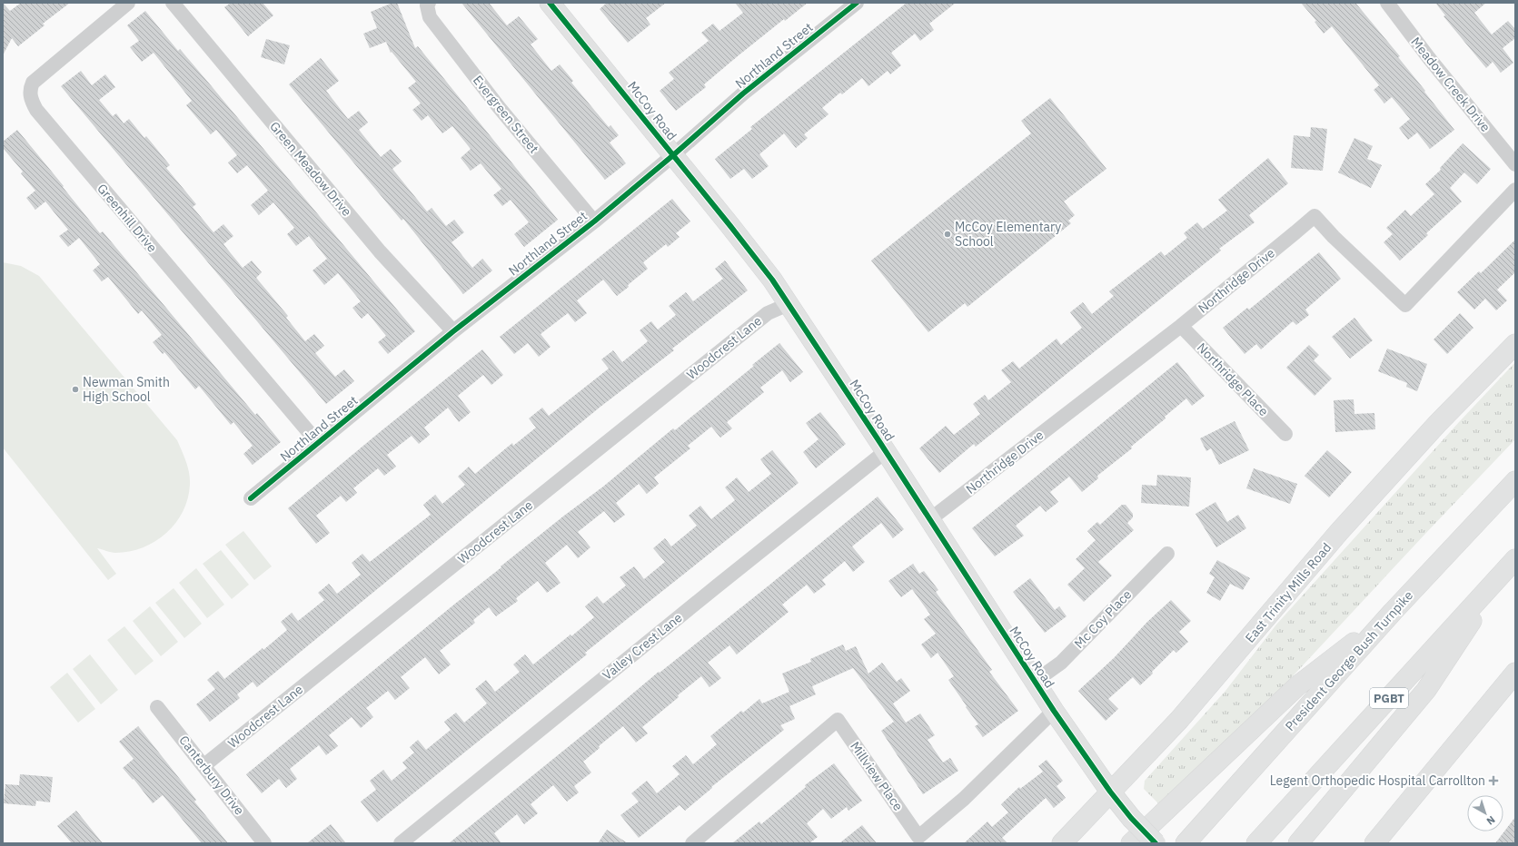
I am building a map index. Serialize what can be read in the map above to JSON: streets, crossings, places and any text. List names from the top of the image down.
{
  "streets": {
    "main road": [
      "McCoy Road",
      "East Trinity Mills Road",
      "President George Bush Turnpike",
      "PGBT"
    ],
    "street": [
      "Northland Street",
      "Meadow Creek Drive",
      "Evergreen Street",
      "Green Meadow Drive",
      "Greenhill Drive",
      "Northridge Drive",
      "Woodcrest Lane",
      "Northridge Place",
      "Mc Coy Place",
      "Valley Crest Lane",
      "Canterbury Drive",
      "Millview Place"
    ]
  },
  "crossings": [
    ["Northland Street", "McCoy Road"],
    ["Northland Street", "Evergreen Street"],
    ["Northland Street", "Green Meadow Drive"],
    ["Northland Street", "Greenhill Drive"],
    ["McCoy Road", "Northridge Drive"],
    ["McCoy Road", "Woodcrest Lane"],
    ["McCoy Road", "East Trinity Mills Road"],
    ["McCoy Road", "Mc Coy Place"],
    ["McCoy Road", "Valley Crest Lane"],
    ["McCoy Road", "Millview Place"],
    ["Northridge Drive", "Northridge Place"],
    ["Woodcrest Lane", "Canterbury Drive"]
  ],
  "places": {
    "other": ["McCoy Elementary School", "Newman Smith High School"],
    "health": ["Legent Orthopedic Hospital Carrollton"]
  },
  "north": "bottom right"
}
